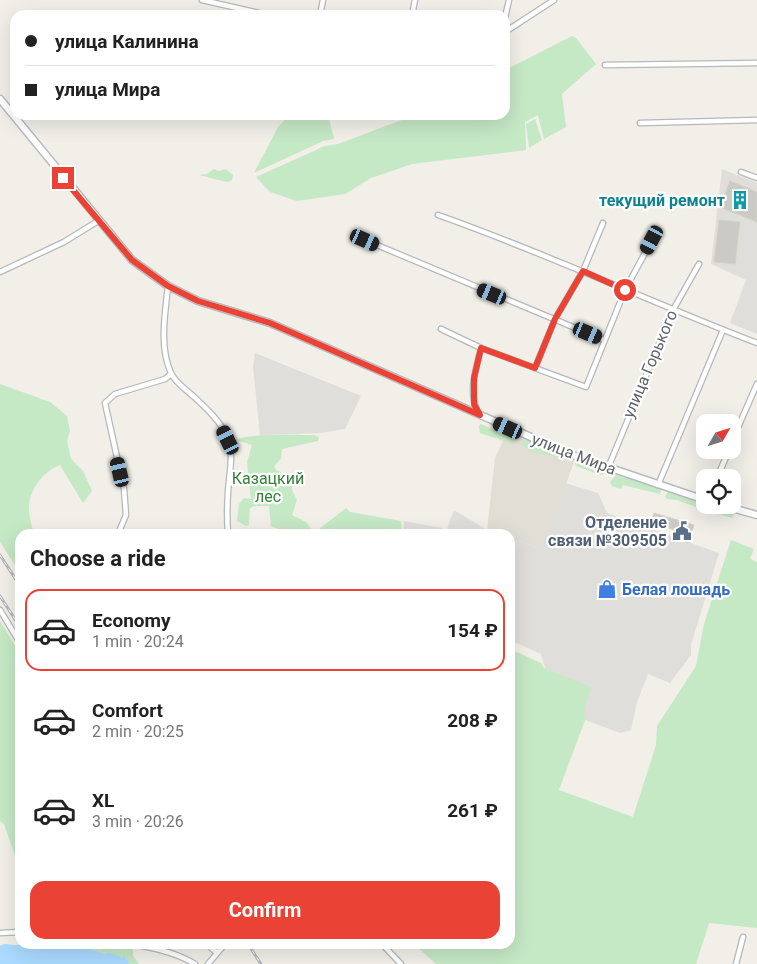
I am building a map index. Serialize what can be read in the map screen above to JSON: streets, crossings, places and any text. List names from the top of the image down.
{
  "streets": {
    "main road": ["улица Мира"],
    "street": ["улица Горького"]
  },
  "crossings": [
    ["улица Горького", "улица Мира"]
  ],
  "parks": ["Казацкий лес"],
  "places": {
    "building": ["текущий ремонт"],
    "public building": ["Отделение связи №309505"],
    "shop": ["Белая лошадь"]
  },
  "north": "top right",
  "page": {
    "banner": ["улица Калинина", "улица Мира"],
    "heading": "Choose a ride",
    "list": [
      {
        "name": "Economy",
        "note": "1 min · 20:24",
        "value": "154 ₽"
      },
      {
        "name": "Comfort",
        "note": "2 min · 20:25",
        "value": "208 ₽"
      },
      {
        "name": "XL",
        "note": "3 min · 20:26",
        "value": "261 ₽"
      }
    ],
    "buttons": "Confirm"
  }
}
